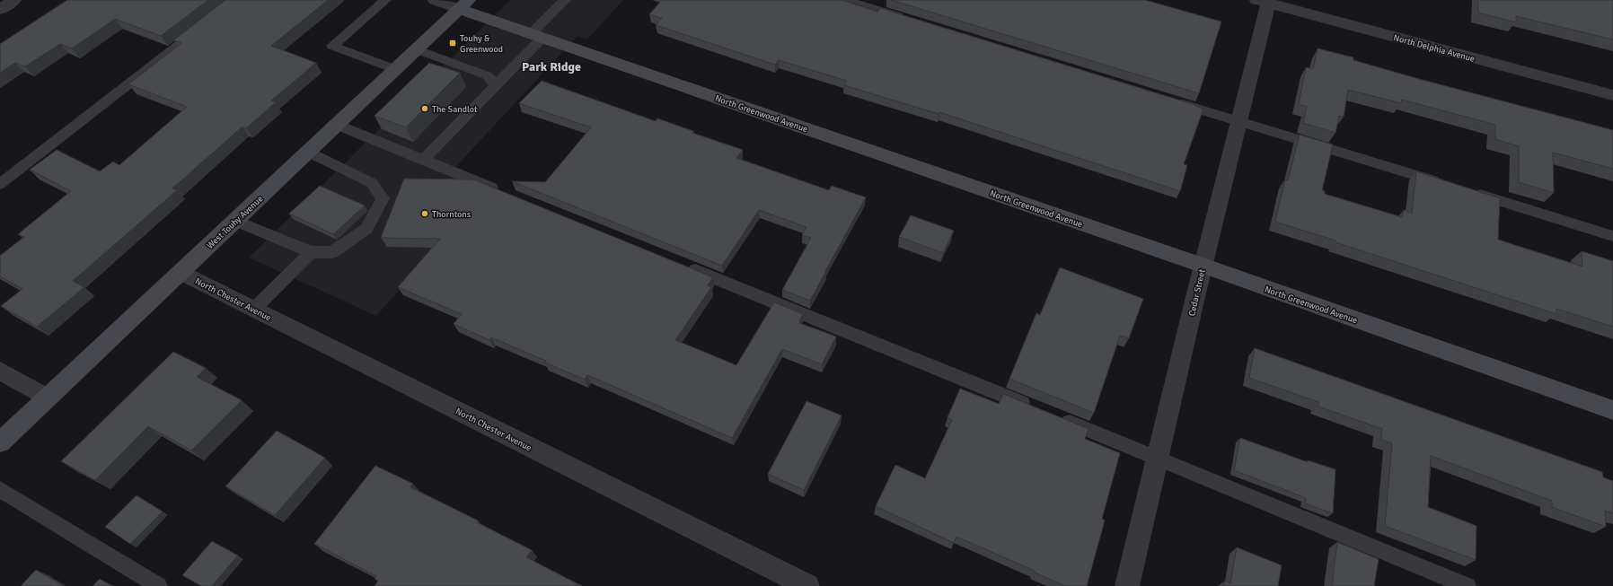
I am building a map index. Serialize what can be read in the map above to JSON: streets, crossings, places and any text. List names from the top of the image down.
{
  "streets": {
    "street": [
      "North Delphia Avenue",
      "North Greenwood Avenue",
      "West Touhy Avenue",
      "Cedar Street",
      "North Chester Avenue"
    ]
  },
  "crossings": [
    ["North Delphia Avenue", "Cedar Street"],
    ["North Greenwood Avenue", "West Touhy Avenue"],
    ["North Greenwood Avenue", "Cedar Street"],
    ["West Touhy Avenue", "North Chester Avenue"]
  ],
  "districts": ["Park Ridge"],
  "places": {
    "transit": ["Touhy & Greenwood"],
    "other": ["The Sandlot", "Thorntons"]
  }
}
